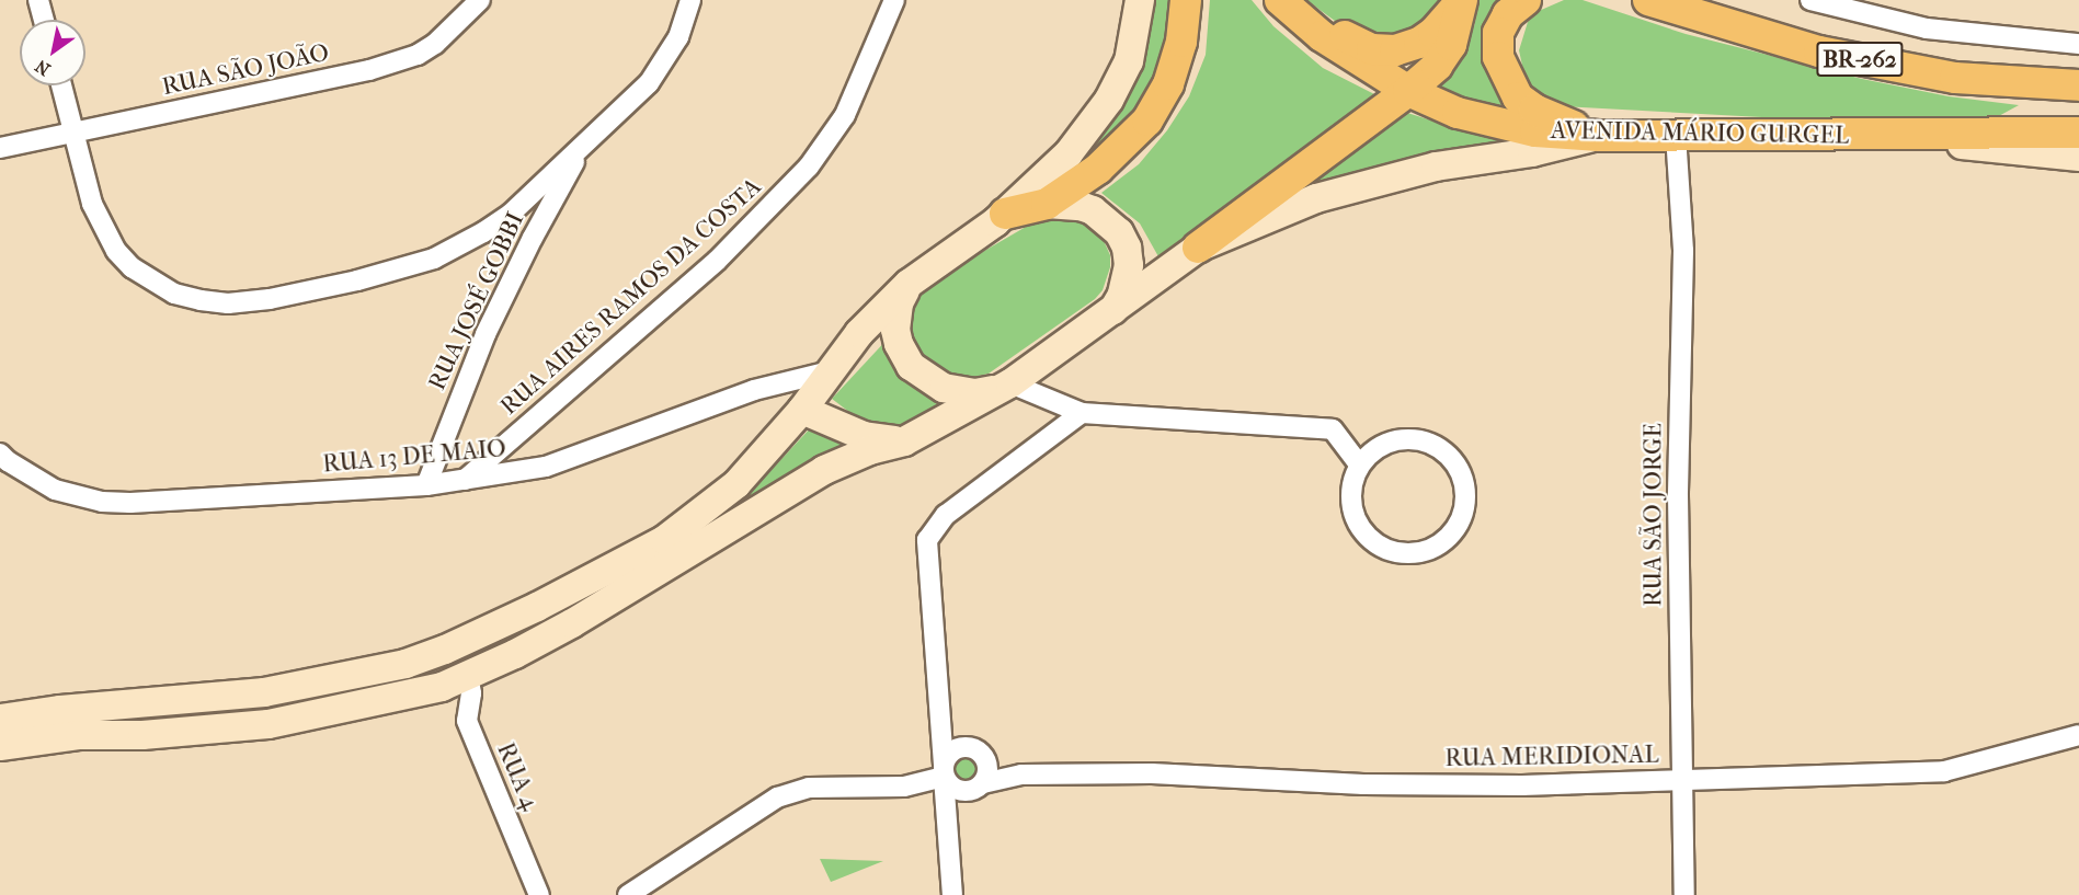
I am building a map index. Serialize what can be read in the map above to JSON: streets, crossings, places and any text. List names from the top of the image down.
{
  "streets": {
    "main road": ["BR-262", "AVENIDA MÁRIO GURGEL"],
    "street": [
      "RUA SÃO JOÃO",
      "RUA AIRES RAMOS DA COSTA",
      "RUA JOSÉ GOBBI",
      "RUA 13 DE MAIO",
      "RUA SÃO JORGE",
      "RUA MERIDIONAL",
      "RUA 4"
    ]
  },
  "crossings": [
    ["AVENIDA MÁRIO GURGEL", "RUA SÃO JORGE"],
    ["RUA AIRES RAMOS DA COSTA", "RUA 13 DE MAIO"],
    ["RUA JOSÉ GOBBI", "RUA 13 DE MAIO"],
    ["RUA SÃO JORGE", "RUA MERIDIONAL"]
  ],
  "north": "bottom left"
}
